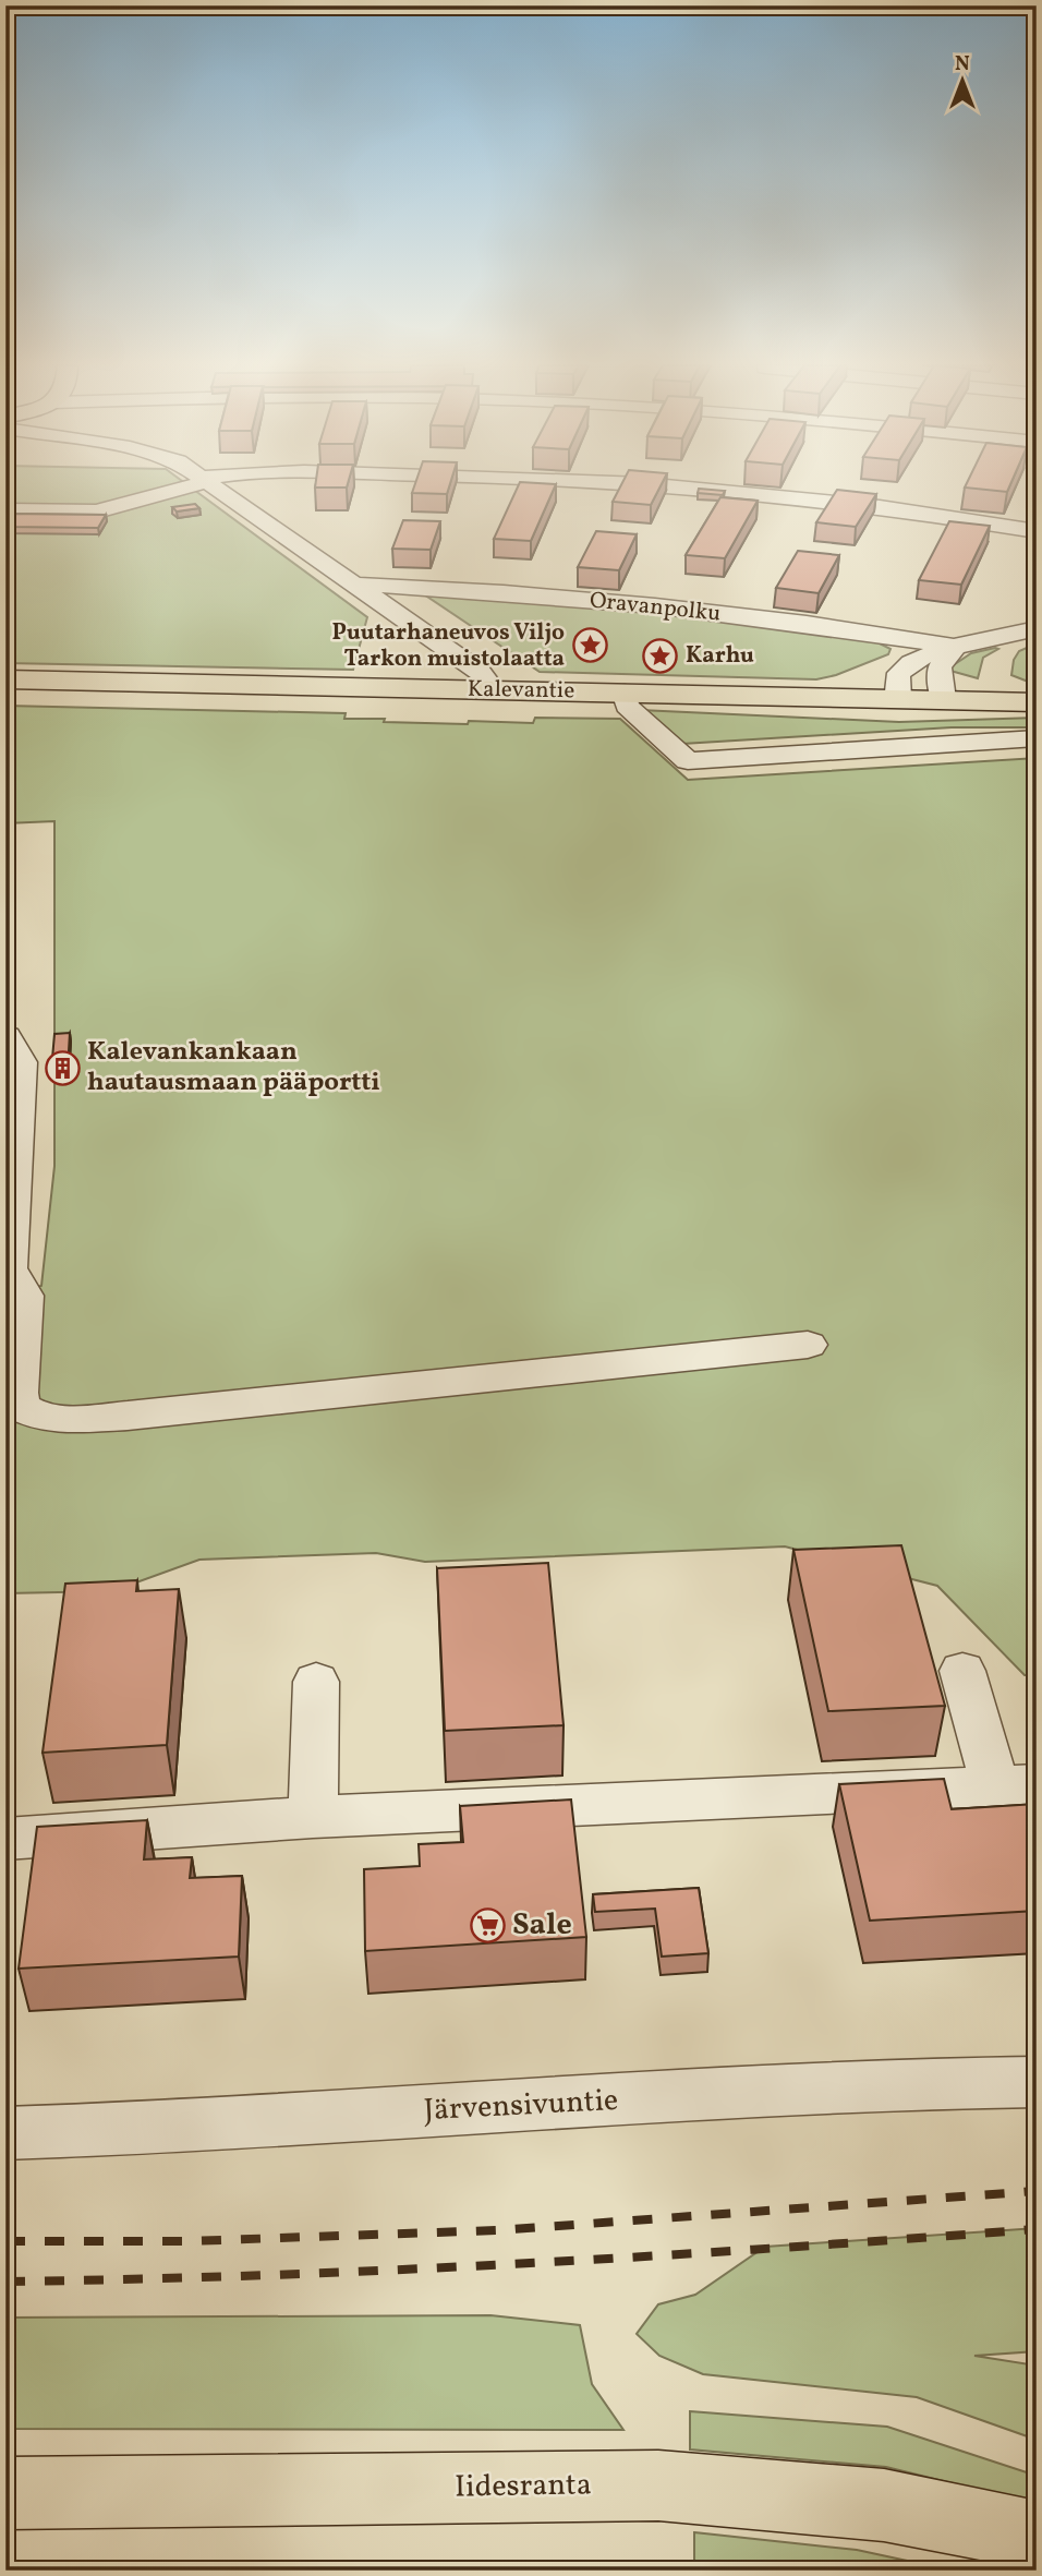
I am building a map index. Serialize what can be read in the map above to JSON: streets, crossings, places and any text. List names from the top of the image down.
{
  "streets": {
    "main road": ["Kalevantie", "Iidesranta"],
    "street": ["Oravanpolku", "Järvensivuntie"]
  },
  "places": {
    "place": ["Puutarhaneuvos Viljo Tarkon muistolaatta", "Karhu"],
    "building": ["Kalevankankaan hautausmaan pääportti"],
    "supermarket": ["Sale"]
  },
  "north": "top"
}
